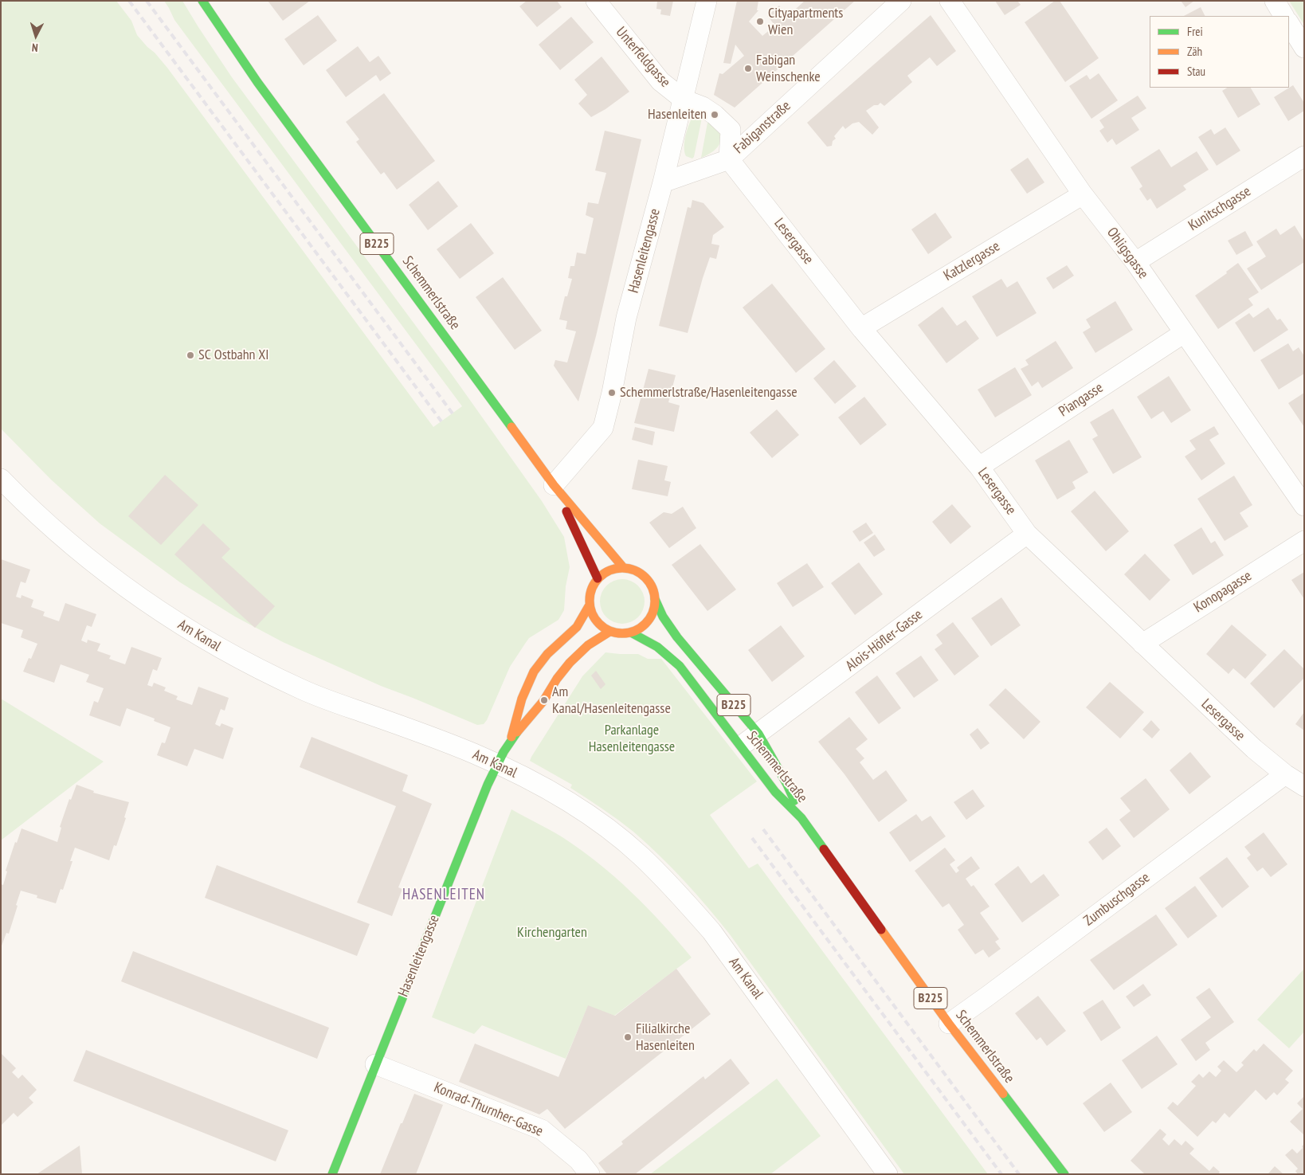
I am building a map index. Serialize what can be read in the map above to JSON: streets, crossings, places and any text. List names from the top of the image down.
{
  "streets": {
    "main road": ["B225", "Hasenleitengasse", "Schemmerlstraße"],
    "street": [
      "Unterfeldgasse",
      "Fabiganstraße",
      "Kunitschgasse",
      "Lesergasse",
      "Ohligsgasse",
      "Katzlergasse",
      "Piangasse",
      "Konopagasse",
      "Am Kanal",
      "Alois-Höfler-Gasse",
      "Zumbuschgasse",
      "Konrad-Thurnher-Gasse"
    ]
  },
  "crossings": [
    ["Unterfeldgasse", "Fabiganstraße"],
    ["Unterfeldgasse", "Lesergasse"],
    ["Unterfeldgasse", "Hasenleitengasse"],
    ["Fabiganstraße", "Lesergasse"],
    ["Fabiganstraße", "Hasenleitengasse"],
    ["Kunitschgasse", "Ohligsgasse"],
    ["Lesergasse", "Katzlergasse"],
    ["Lesergasse", "Piangasse"],
    ["Lesergasse", "Konopagasse"],
    ["Lesergasse", "Alois-Höfler-Gasse"],
    ["Lesergasse", "Zumbuschgasse"],
    ["B225", "Hasenleitengasse"],
    ["B225", "Schemmerlstraße"],
    ["Hasenleitengasse", "Schemmerlstraße"],
    ["Hasenleitengasse", "Am Kanal"],
    ["Hasenleitengasse", "Konrad-Thurnher-Gasse"],
    ["Ohligsgasse", "Katzlergasse"],
    ["Ohligsgasse", "Piangasse"],
    ["Schemmerlstraße", "Alois-Höfler-Gasse"],
    ["Schemmerlstraße", "Zumbuschgasse"]
  ],
  "districts": ["HASENLEITEN"],
  "parks": ["Parkanlage Hasenleitengasse", "Kirchengarten"],
  "places": [
    "Cityapartments Wien",
    "Fabigan Weinschenke",
    "Hasenleiten",
    "SC Ostbahn XI",
    "Schemmerlstraße/Hasenleitengasse",
    "Am Kanal/Hasenleitengasse",
    "Filialkirche Hasenleiten"
  ],
  "legend": ["Frei", "Zäh", "Stau"],
  "north": "bottom"
}
